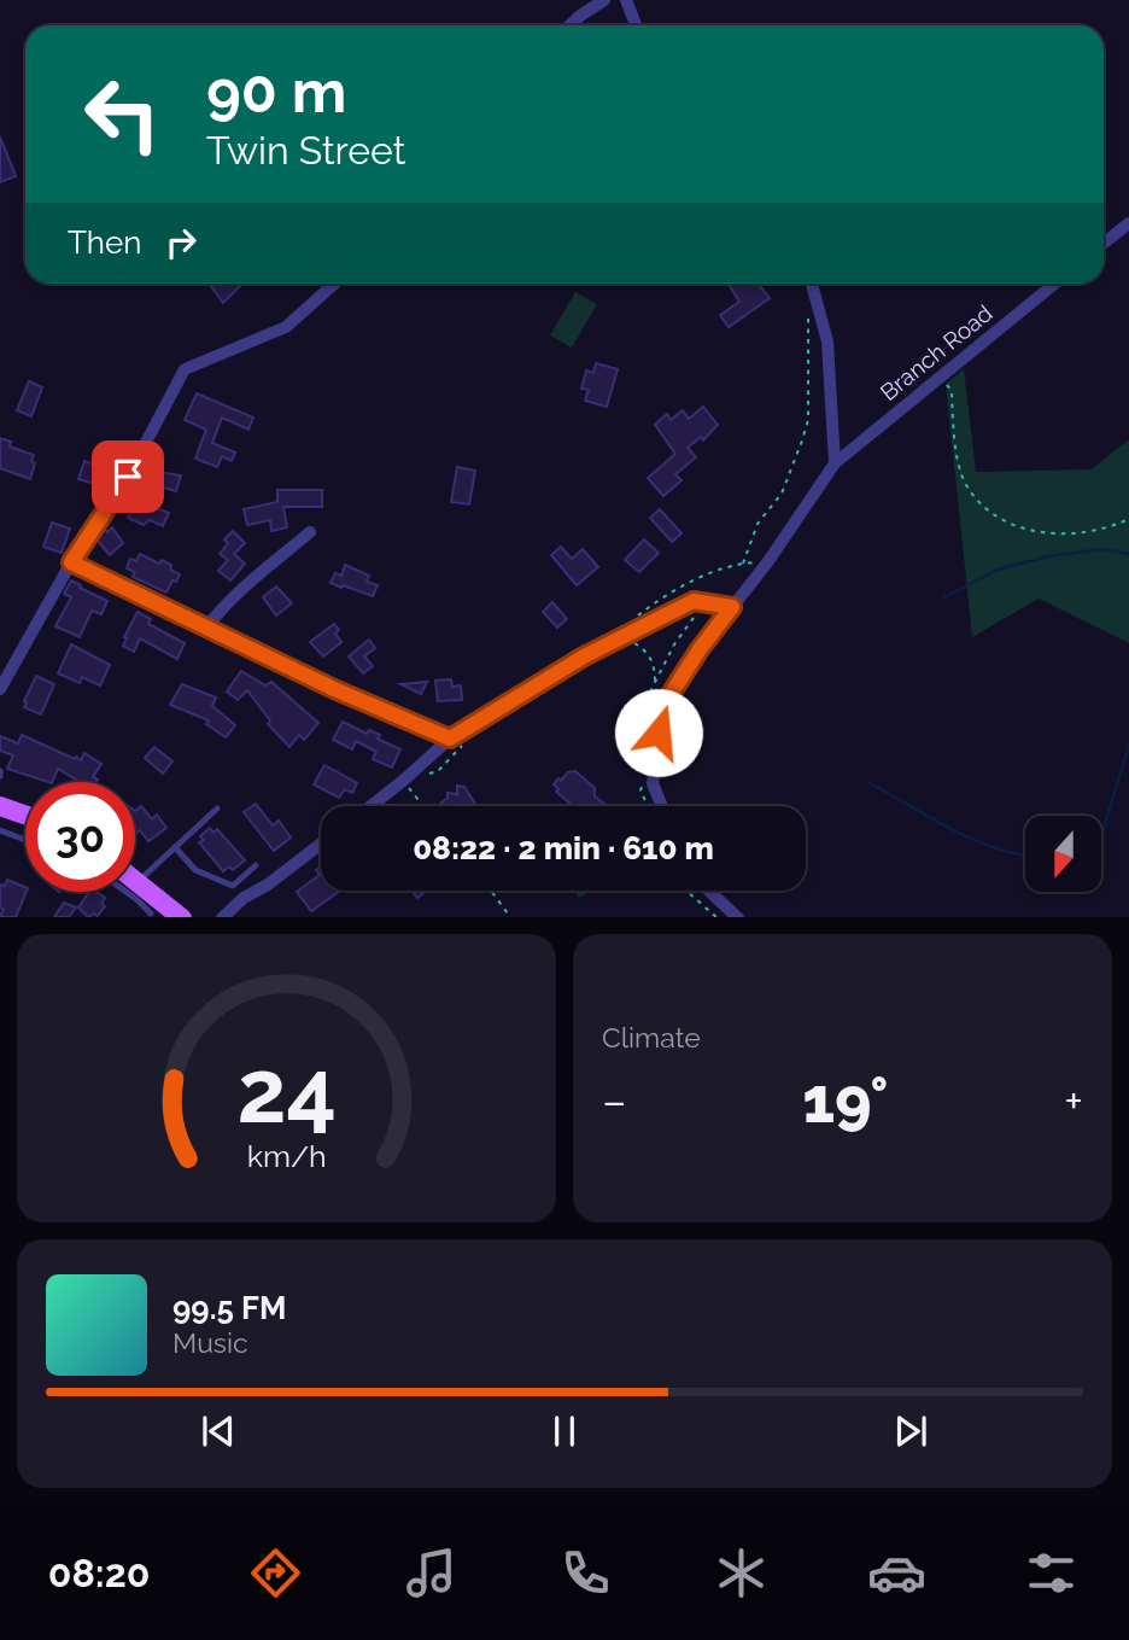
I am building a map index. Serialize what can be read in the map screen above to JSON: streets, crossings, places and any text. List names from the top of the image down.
{
  "streets": {
    "street": ["Branch Road"]
  },
  "north": "bottom",
  "page": {
    "turn": ["90 m", "Twin Street"],
    "then": "Then",
    "limit": "30",
    "trip": "08:22 · 2 min · 610 m",
    "tile": "Climate",
    "heat": ["−", "19°", "+"],
    "song": ["99.5 FM", "Music"],
    "tabs": "08:20",
    "gauge": ["24", "km/h"]
  }
}
